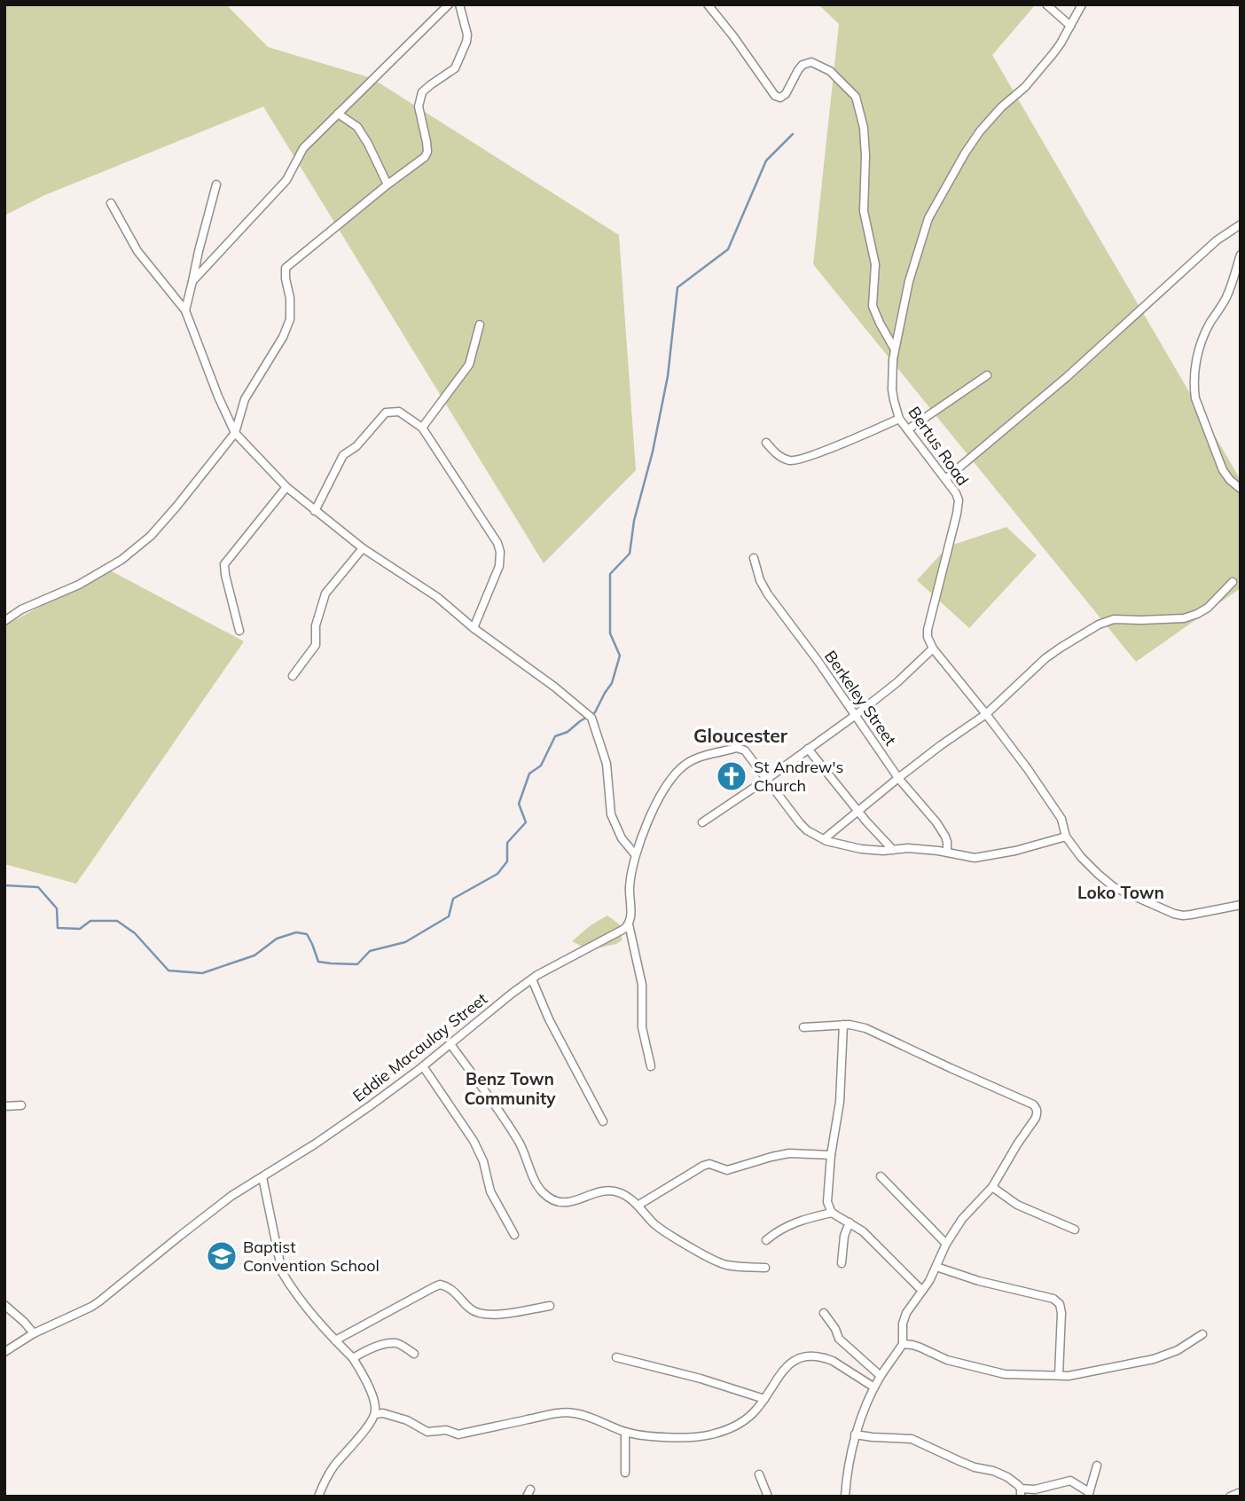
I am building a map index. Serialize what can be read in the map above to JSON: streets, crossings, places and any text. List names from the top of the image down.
{
  "streets": {
    "street": ["Bertus Road", "Berkeley Street", "Eddie Macaulay Street"]
  },
  "districts": ["Gloucester", "Loko Town", "Benz Town Community"],
  "places": {
    "church": ["St Andrew's Church"],
    "school or university": ["Baptist Convention School"]
  }
}
